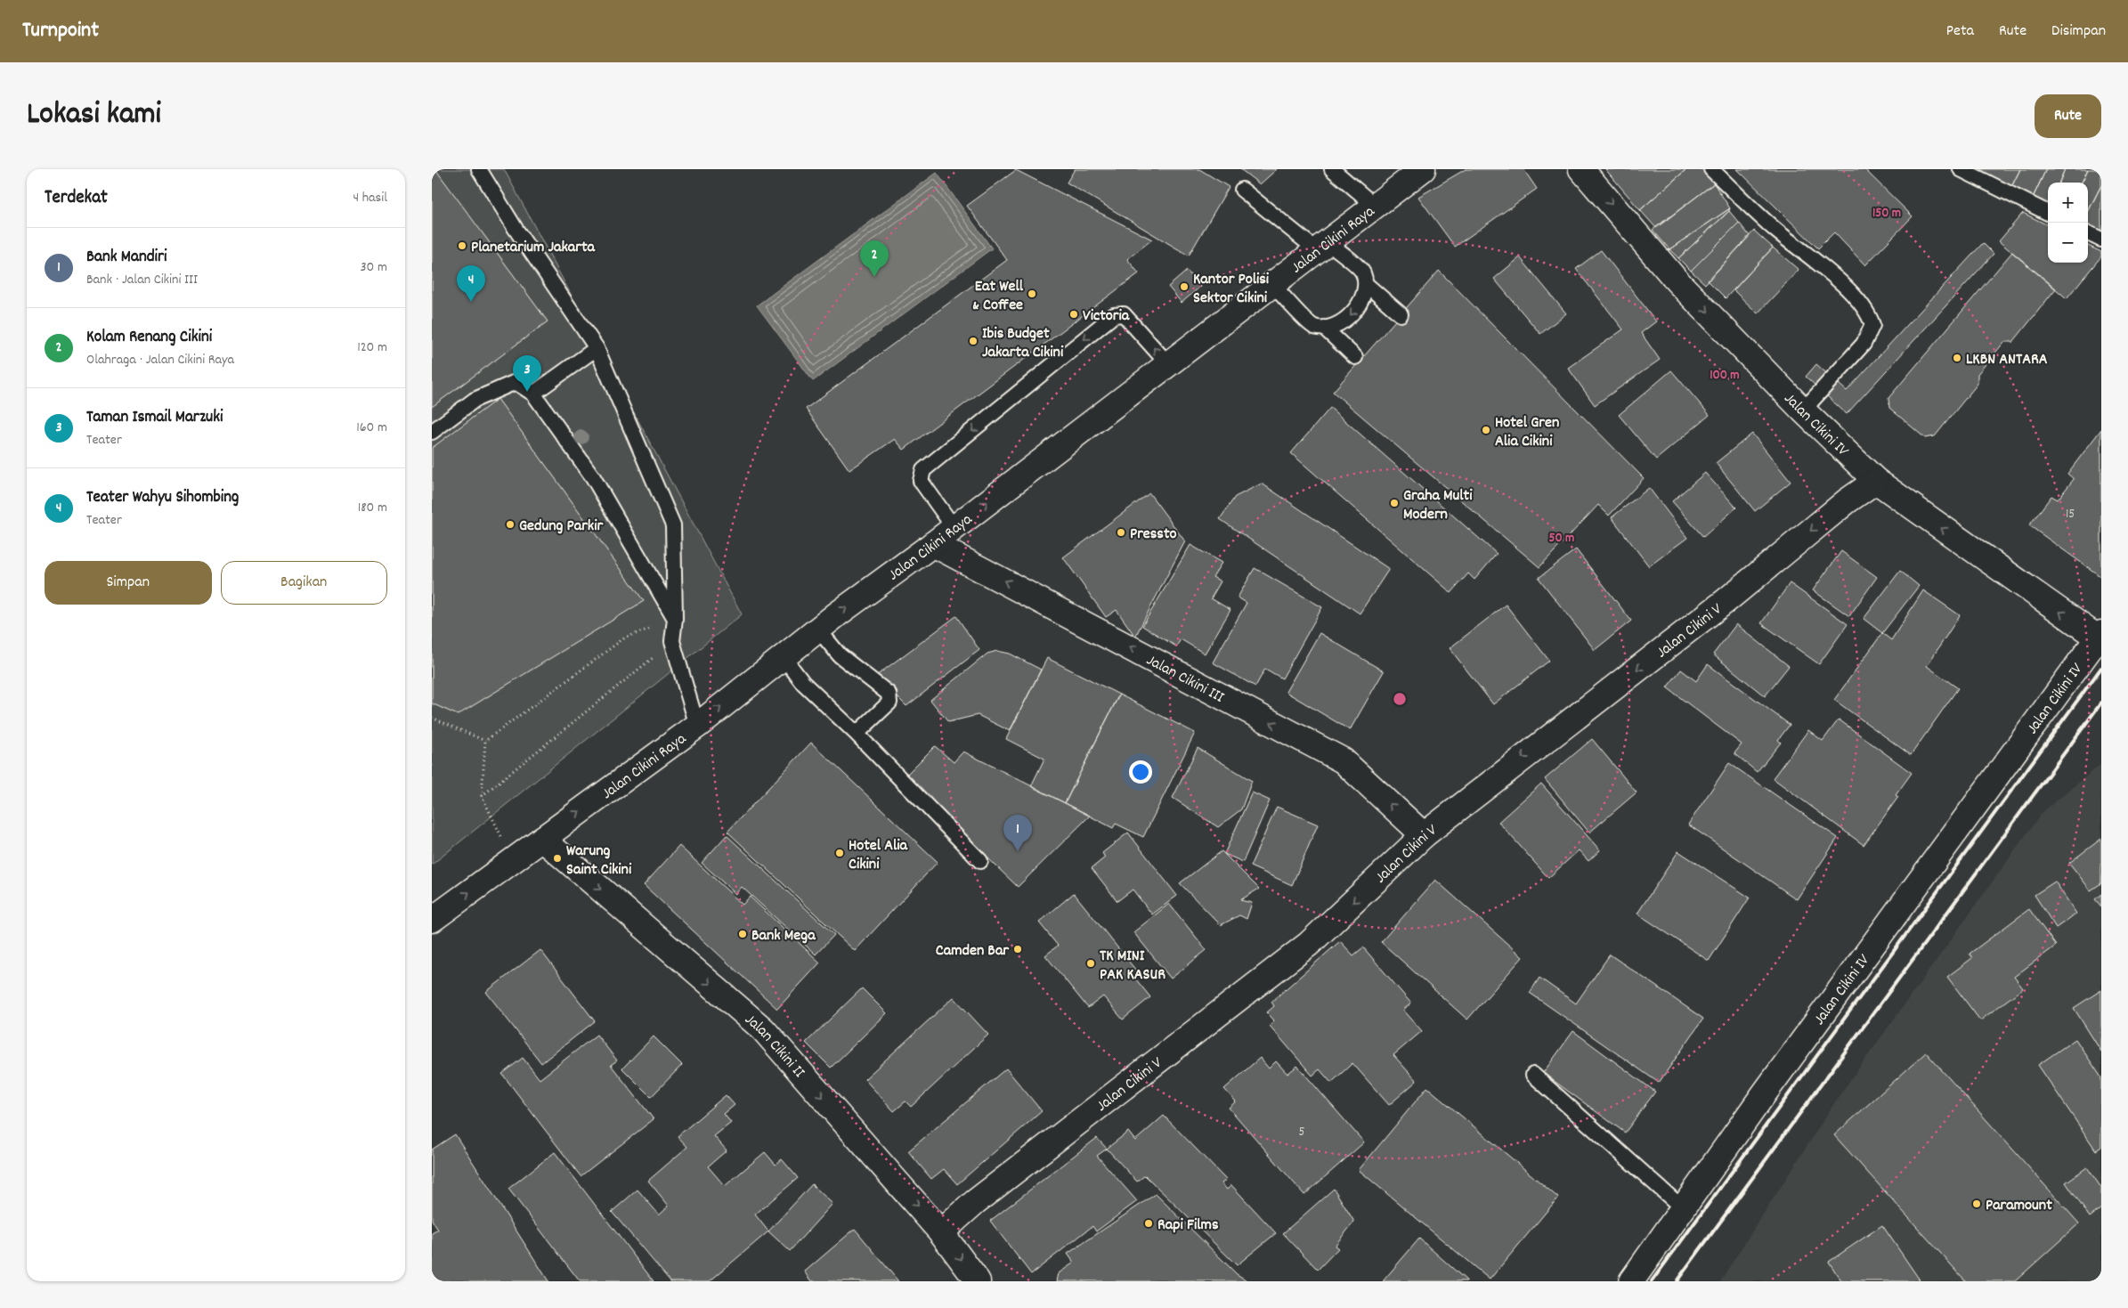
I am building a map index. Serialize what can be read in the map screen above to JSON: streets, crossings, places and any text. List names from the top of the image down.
{
  "streets": {
    "street": [
      "Jalan Cikini Raya",
      "Jalan Cikini IV",
      "Jalan Cikini V",
      "Jalan Cikini III",
      "Jalan Cikini II"
    ]
  },
  "crossings": [
    ["Jalan Cikini Raya", "Jalan Cikini III"],
    ["Jalan Cikini Raya", "Jalan Cikini II"],
    ["Jalan Cikini IV", "Jalan Cikini V"],
    ["Jalan Cikini V", "Jalan Cikini III"],
    ["Jalan Cikini V", "Jalan Cikini II"]
  ],
  "one_way": [
    "Jalan Cikini Raya",
    "Jalan Cikini V",
    "Jalan Cikini III",
    "Jalan Cikini II"
  ],
  "places": [
    "Planetarium Jakarta",
    "Kantor Polisi Sektor Cikini",
    "Eat Well & Coffee",
    "Victoria",
    "Ibis Budget Jakarta Cikini",
    "LKBN ANTARA",
    "Hotel Gren Alia Cikini",
    "Graha Multi Modern",
    "Gedung Parkir",
    "Pressto",
    "Hotel Alia Cikini",
    "Warung Saint Cikini",
    "Bank Mega",
    "Camden Bar",
    "TK MINI PAK KASUR",
    "Paramount",
    "Rapi Films"
  ],
  "house_numbers": ["15", "5"],
  "page": {
    "header": "Turnpoint",
    "nav": ["Peta", "Rute", "Disimpan"],
    "title": "Lokasi kami",
    "buttons": [
      "Rute",
      ["Simpan", "Bagikan"]
    ],
    "heading": ["Terdekat", "4 hasil"],
    "map_buttons": ["+", "−"],
    "list": [
      {
        "mark": "1",
        "name": "Bank Mandiri",
        "note": "Bank · Jalan Cikini III",
        "value": "30 m"
      },
      {
        "mark": "2",
        "name": "Kolam Renang Cikini",
        "note": "Olahraga · Jalan Cikini Raya",
        "value": "120 m"
      },
      {
        "mark": "3",
        "name": "Taman Ismail Marzuki",
        "note": "Teater",
        "value": "160 m"
      },
      {
        "mark": "4",
        "name": "Teater Wahyu Sihombing",
        "note": "Teater",
        "value": "180 m"
      }
    ],
    "pins": [
      "2",
      "4",
      "3",
      "1"
    ]
  },
  "rings": ["150 m", "100 m", "50 m"]
}
